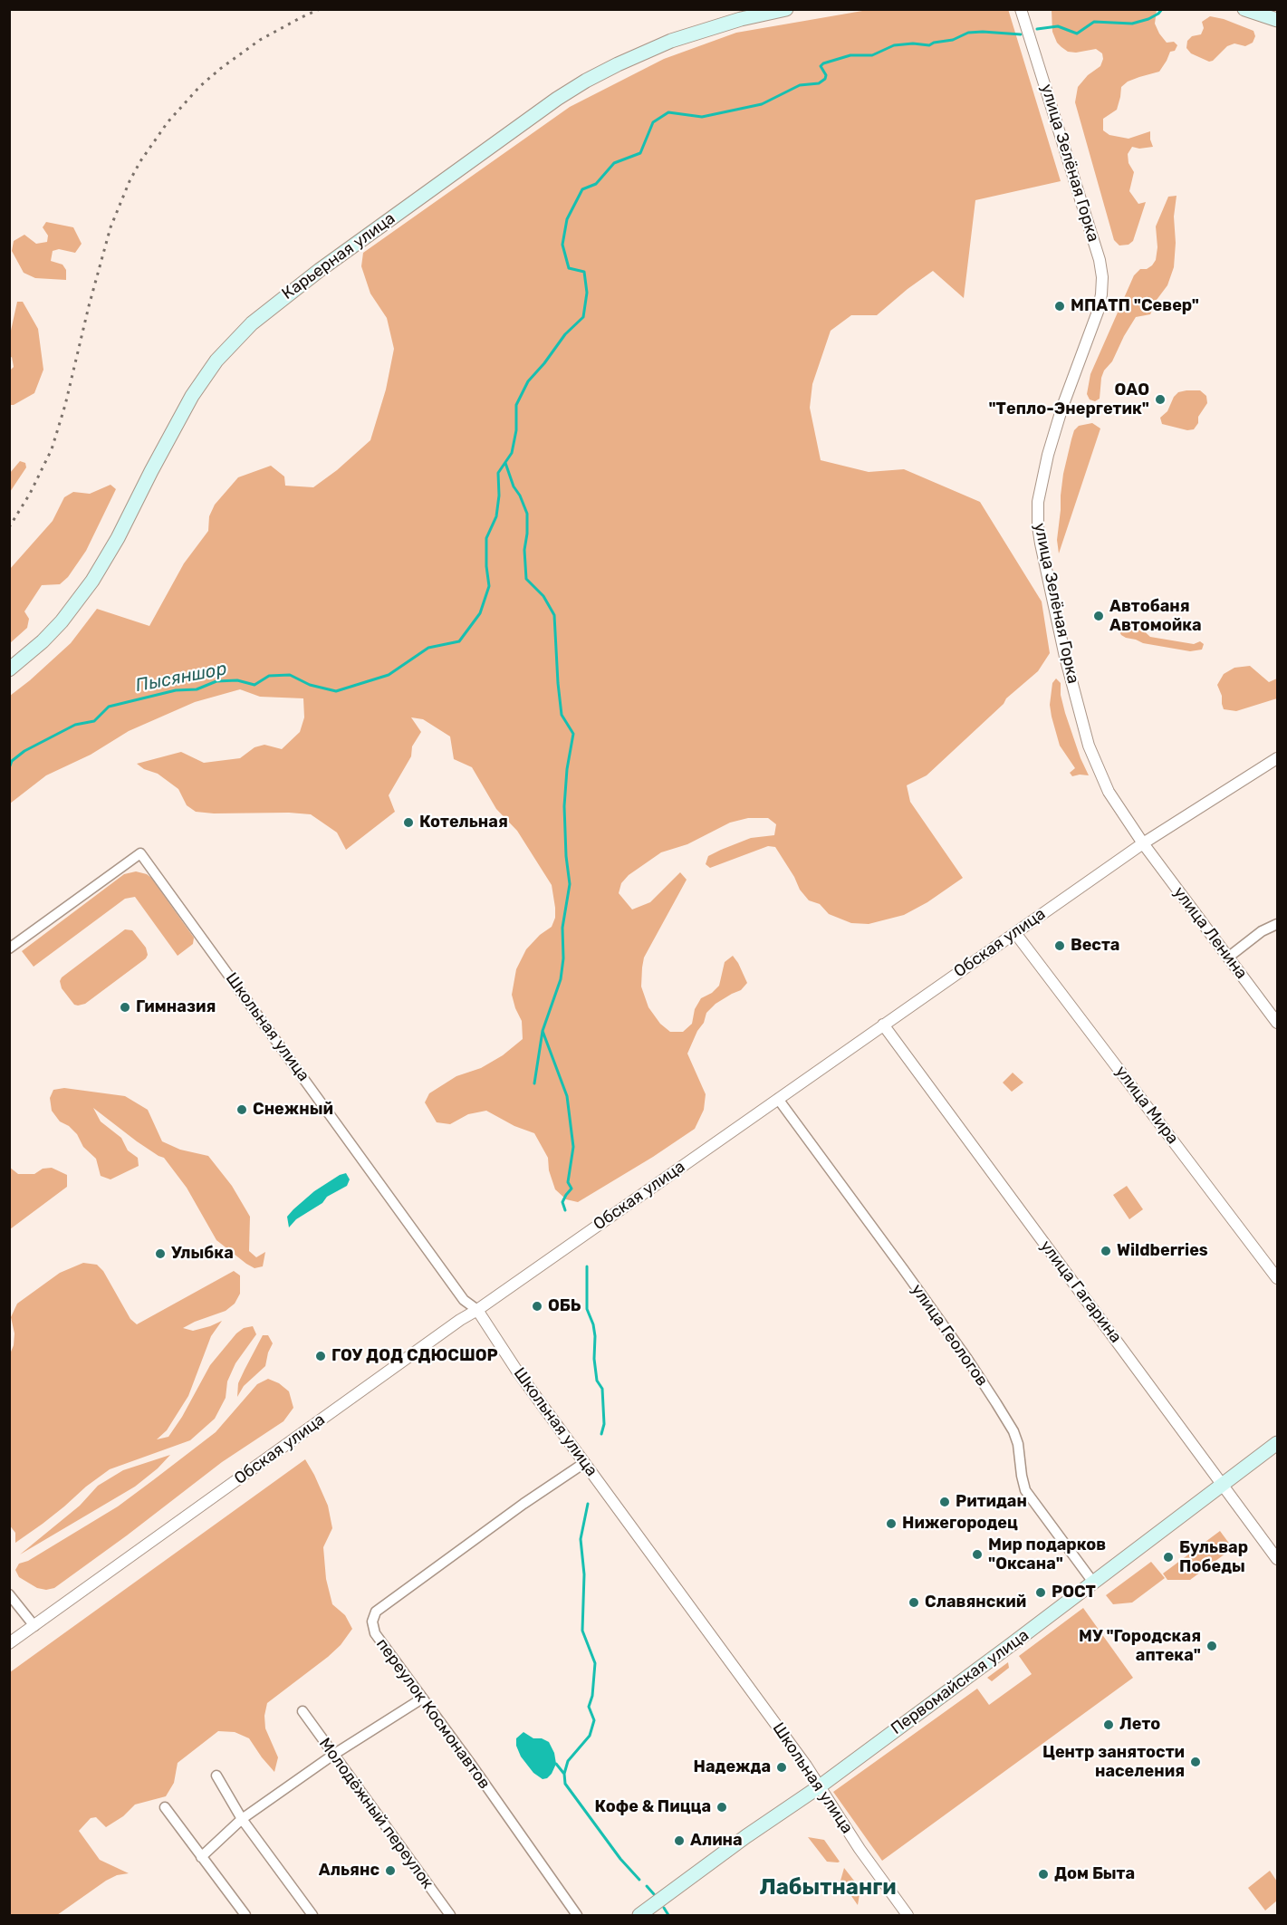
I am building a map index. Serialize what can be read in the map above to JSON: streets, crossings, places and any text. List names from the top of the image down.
{
  "streets": {
    "main road": ["Карьерная улица", "Первомайская улица"],
    "street": [
      "улица Зелёная Горка",
      "улица Ленина",
      "Обская улица",
      "Школьная улица",
      "улица Мира",
      "улица Гагарина",
      "улица Геологов",
      "переулок Космонавтов",
      "Молодёжный переулок"
    ]
  },
  "crossings": [
    ["улица Зелёная Горка", "улица Ленина"],
    ["улица Зелёная Горка", "Обская улица"],
    ["улица Ленина", "Обская улица"],
    ["Обская улица", "Школьная улица"],
    ["Обская улица", "улица Мира"],
    ["Обская улица", "улица Гагарина"],
    ["Обская улица", "улица Геологов"],
    ["Школьная улица", "Первомайская улица"],
    ["Школьная улица", "переулок Космонавтов"],
    ["улица Гагарина", "Первомайская улица"],
    ["улица Геологов", "Первомайская улица"]
  ],
  "districts": ["Лабытнанги"],
  "water": ["Пысяншор"],
  "places": [
    "МПАТП \"Север\"",
    "ОАО \"Тепло-Энергетик\"",
    "Автобаня Автомойка",
    "Котельная",
    "Веста",
    "Гимназия",
    "Снежный",
    "Wildberries",
    "Улыбка",
    "ОБЬ",
    "ГОУ ДОД СДЮСШОР",
    "Ритидан",
    "Нижегородец",
    "Мир подарков \"Оксана\"",
    "Бульвар Победы",
    "РОСТ",
    "Славянский",
    "МУ \"Городская аптека\"",
    "Лето",
    "Центр занятости населения",
    "Надежда",
    "Кофе & Пицца",
    "Алина",
    "Альянс",
    "Дом Быта"
  ]
}
